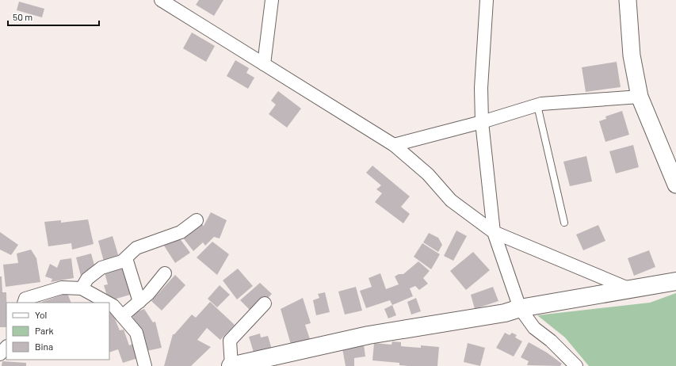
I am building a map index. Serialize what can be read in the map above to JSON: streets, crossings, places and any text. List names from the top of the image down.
{
  "legend": ["Yol", "Park", "Bina"],
  "scale_bar": "50 m"
}
